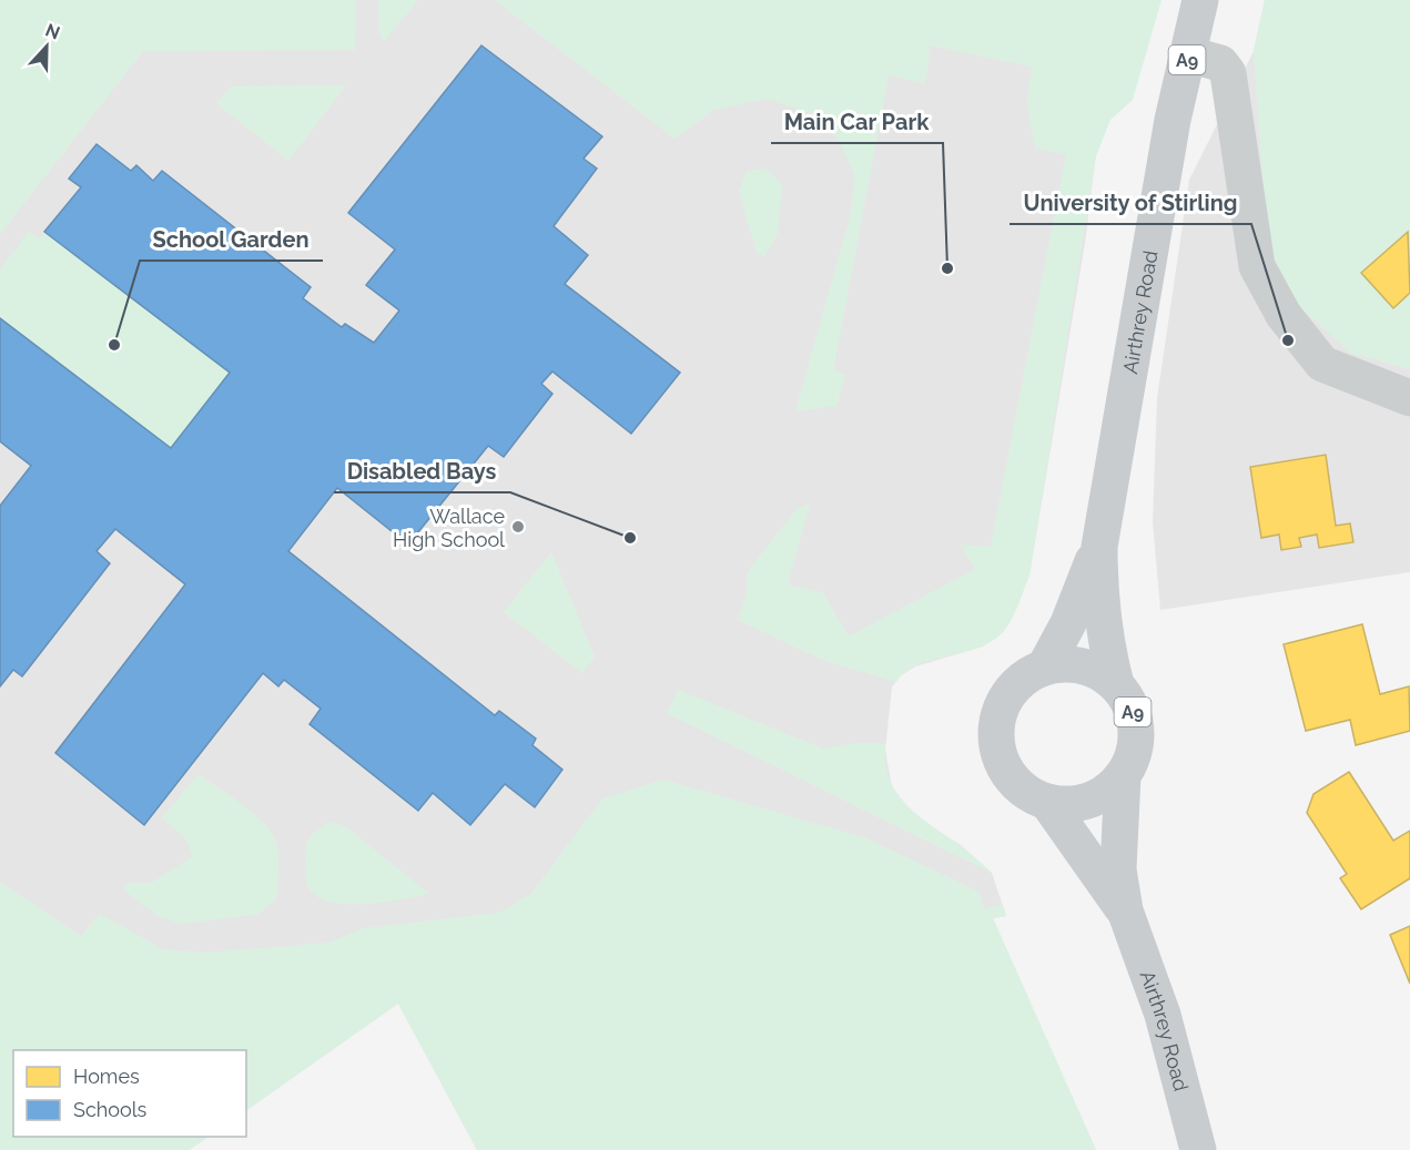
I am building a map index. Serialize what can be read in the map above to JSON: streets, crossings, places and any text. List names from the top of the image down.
{
  "streets": {
    "main road": ["A9", "Airthrey Road"]
  },
  "crossings": [
    ["A9", "Airthrey Road"]
  ],
  "places": [
    "Main Car Park",
    "University of Stirling",
    "School Garden",
    "Wallace High School",
    "Disabled Bays"
  ],
  "legend": ["Homes", "Schools"],
  "north": "top"
}
